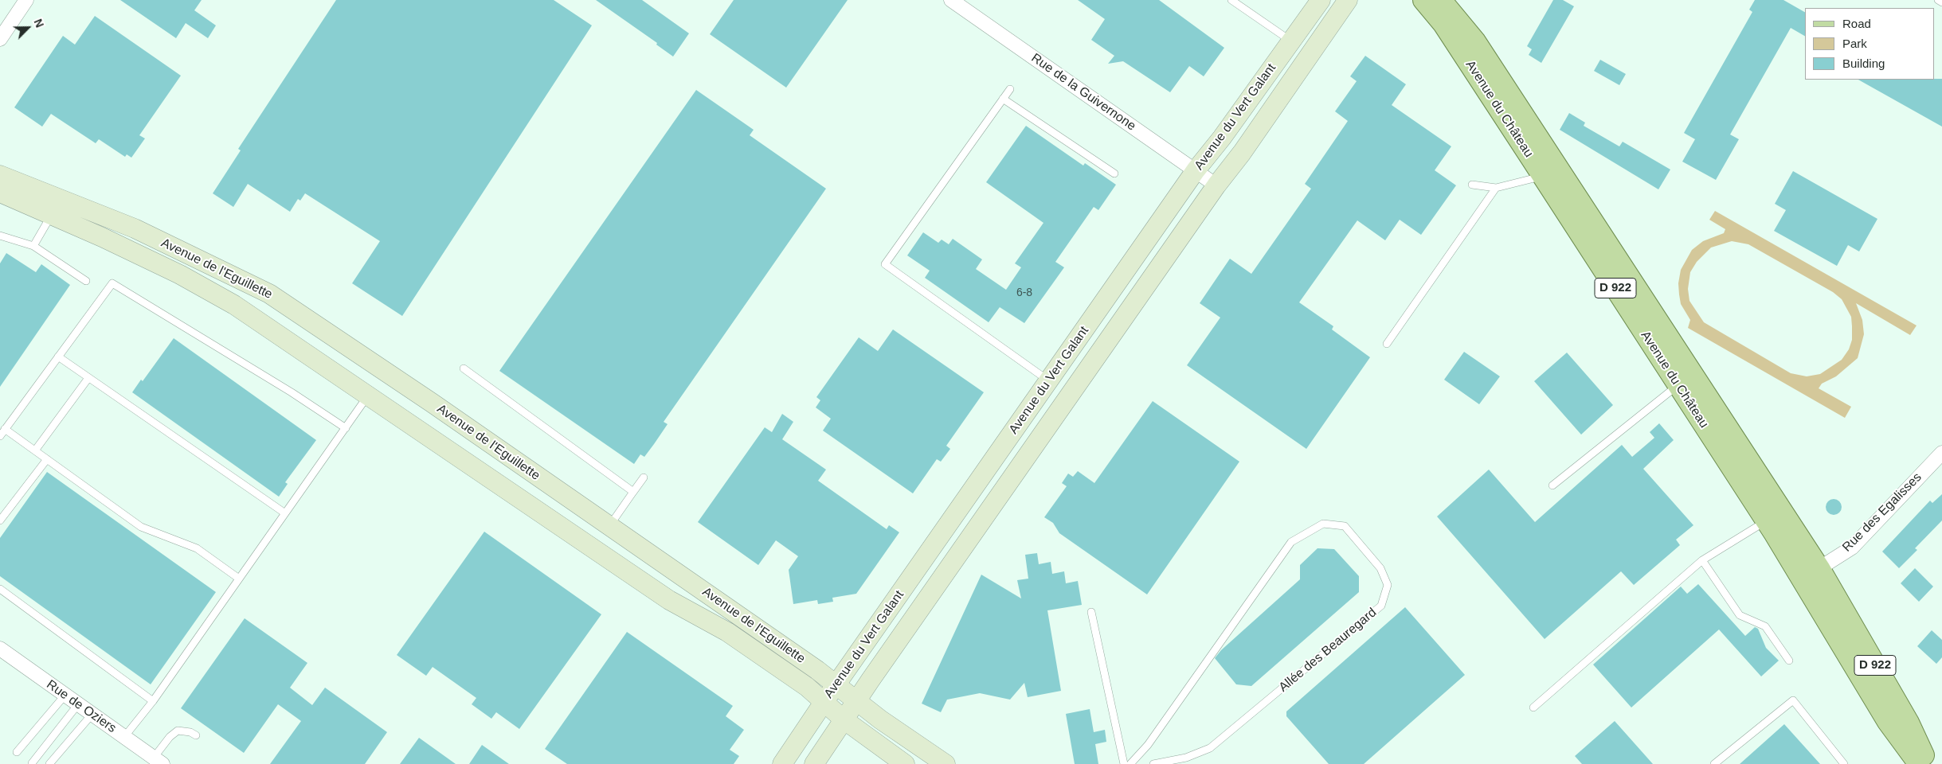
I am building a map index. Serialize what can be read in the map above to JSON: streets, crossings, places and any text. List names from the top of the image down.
{
  "streets": {
    "main road": ["Avenue du Château", "D 922"],
    "street": [
      "Rue de la Guivernone",
      "Avenue du Vert Galant",
      "Avenue de l'Eguillette",
      "Rue des Egalisses",
      "Rue de Oziers"
    ],
    "lane": ["Allée des Beauregard"]
  },
  "crossings": [
    ["Rue de la Guivernone", "Avenue du Vert Galant"],
    ["Avenue du Château", "Rue des Egalisses"],
    ["Avenue du Vert Galant", "Avenue de l'Eguillette"]
  ],
  "house_numbers": ["6-8"],
  "legend": ["Road", "Park", "Building"],
  "north": "top right"
}
